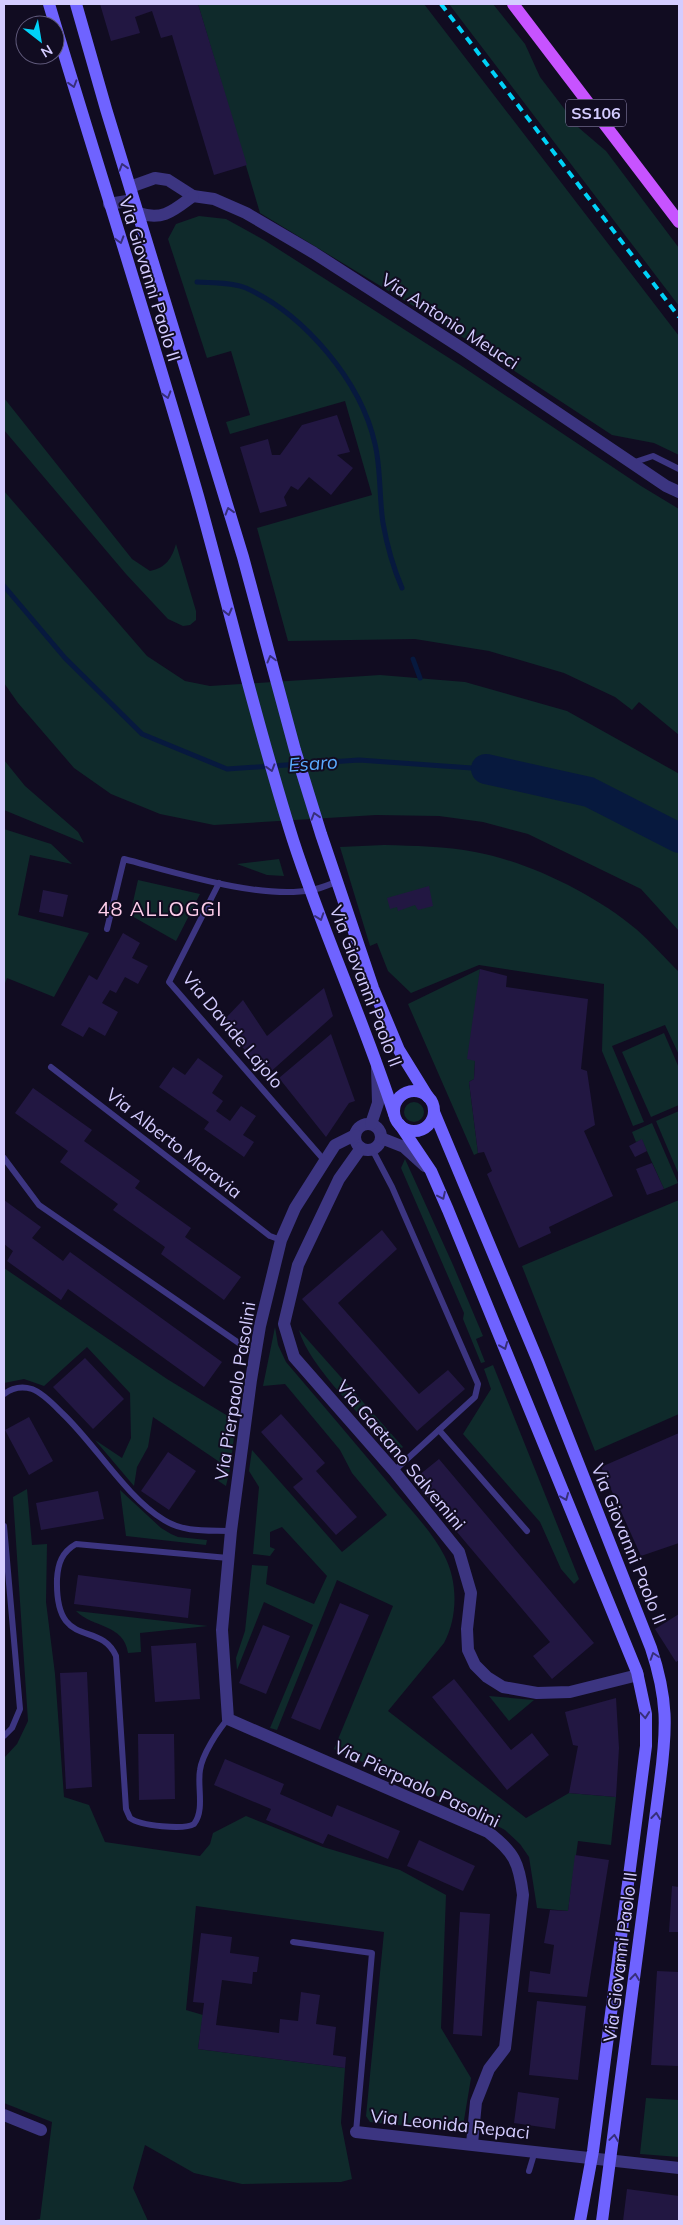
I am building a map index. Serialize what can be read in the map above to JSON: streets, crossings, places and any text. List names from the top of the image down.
{
  "streets": {
    "main road": ["SS106"],
    "street": [
      "Via Giovanni Paolo II",
      "Via Antonio Meucci",
      "Via Pierpaolo Pasolini",
      "Via Gaetano Salvemini",
      "Via Leonida Repaci"
    ],
    "lane": ["Via Davide Lajolo", "Via Alberto Moravia"]
  },
  "crossings": [
    ["Via Giovanni Paolo II", "Via Gaetano Salvemini"],
    ["Via Giovanni Paolo II", "Via Leonida Repaci"],
    ["Via Davide Lajolo", "Via Pierpaolo Pasolini"],
    ["Via Alberto Moravia", "Via Pierpaolo Pasolini"],
    ["Via Pierpaolo Pasolini", "Via Gaetano Salvemini"],
    ["Via Pierpaolo Pasolini", "Via Leonida Repaci"]
  ],
  "districts": ["48 ALLOGGI"],
  "water": ["Esaro"],
  "north": "bottom right"
}
